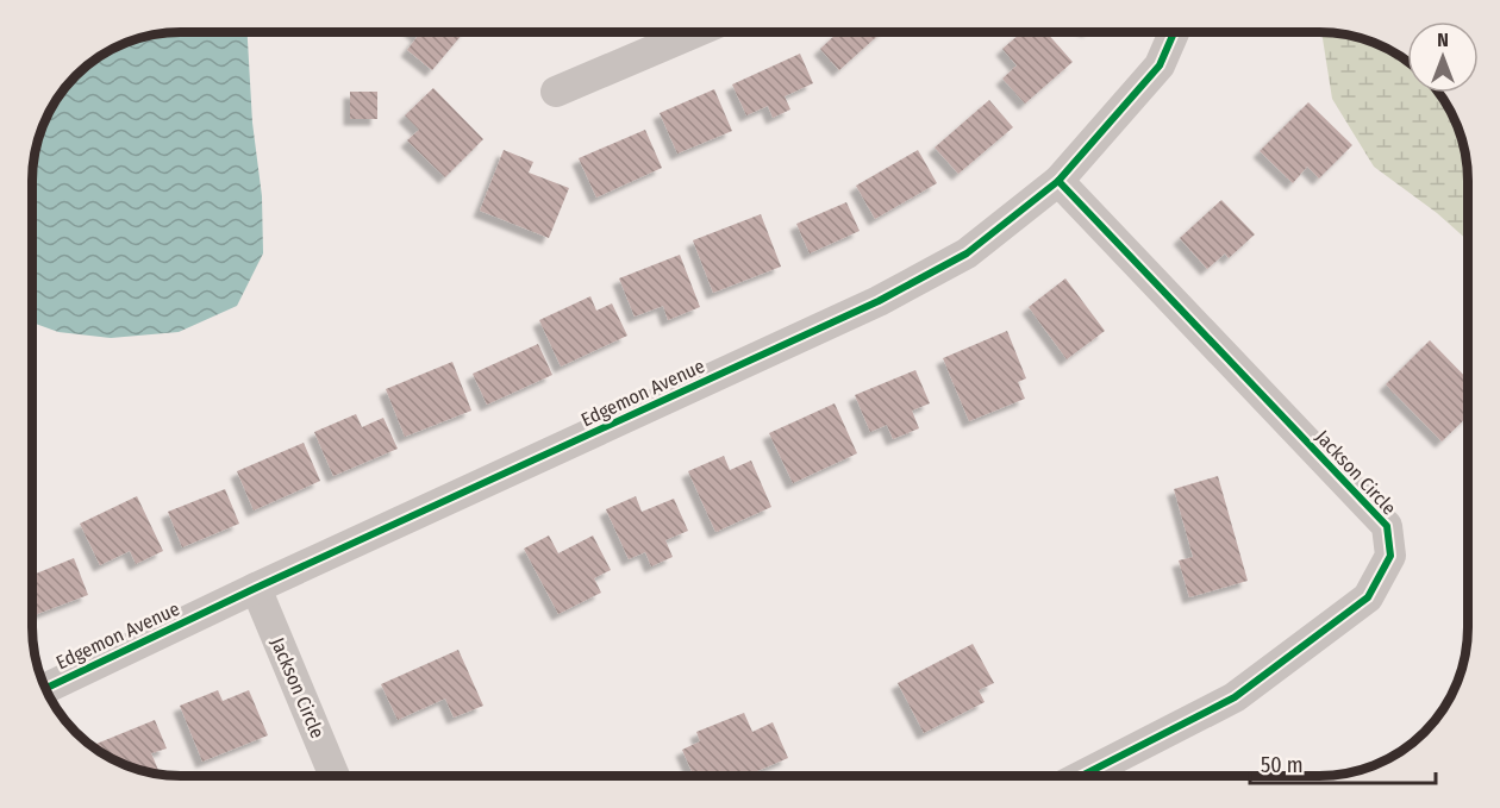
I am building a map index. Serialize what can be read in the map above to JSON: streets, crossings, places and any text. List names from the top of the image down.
{
  "streets": {
    "street": ["Edgemon Avenue", "Jackson Circle"]
  },
  "crossings": [
    ["Edgemon Avenue", "Jackson Circle"]
  ],
  "scale_bar": "50 m",
  "north": "top"
}
